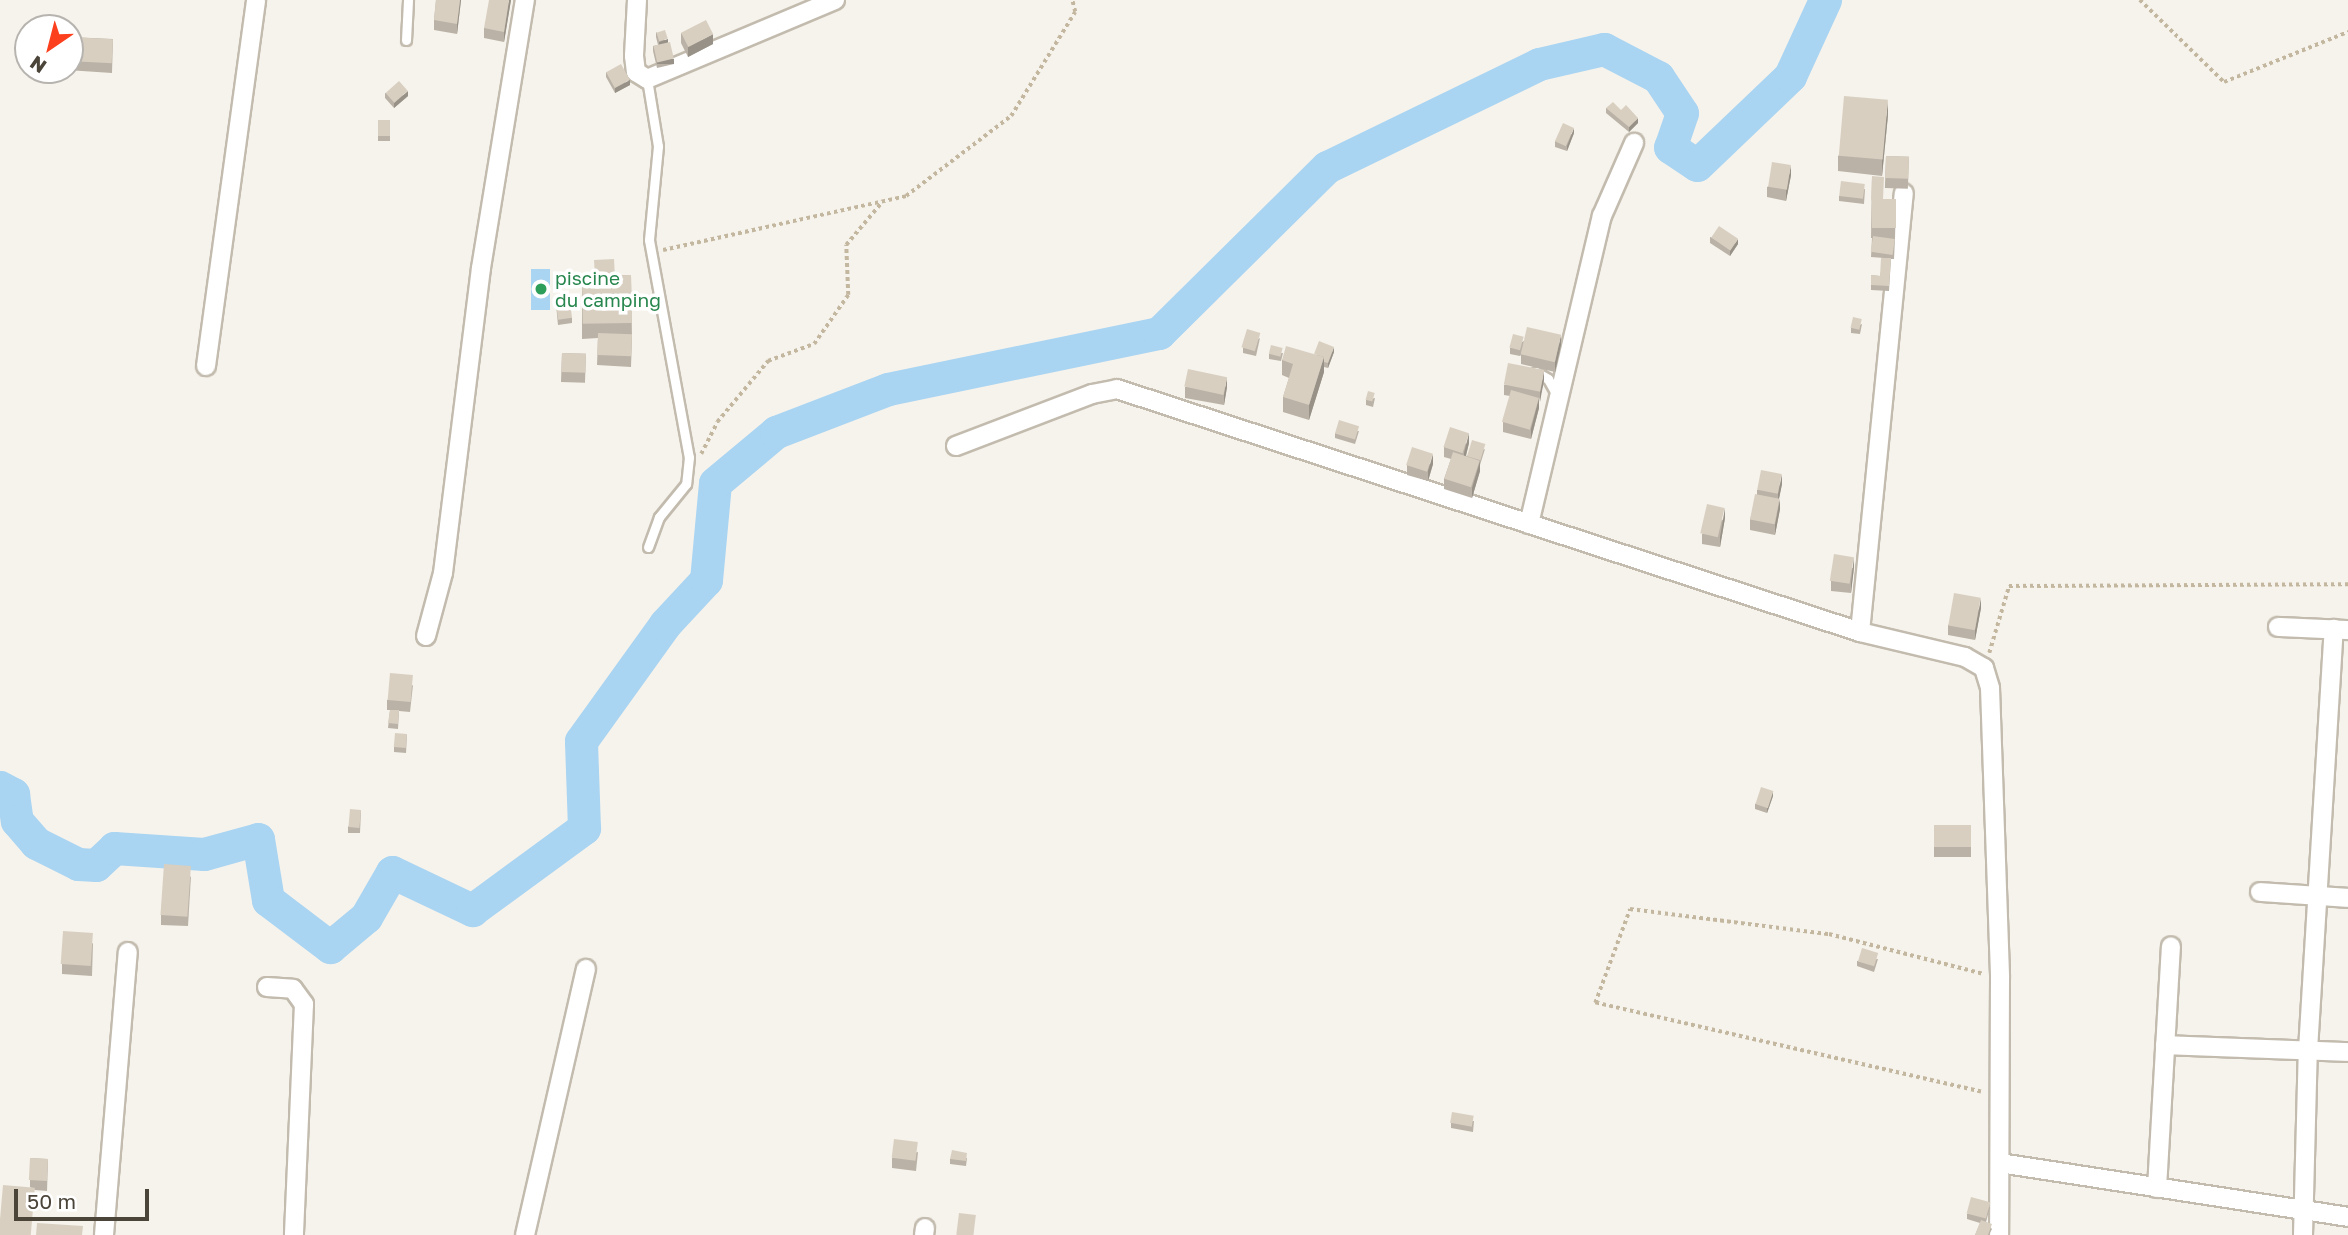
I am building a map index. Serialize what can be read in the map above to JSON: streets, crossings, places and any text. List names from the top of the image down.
{
  "places": ["piscine du camping"],
  "scale_bar": "50 m",
  "north": "bottom left"
}
